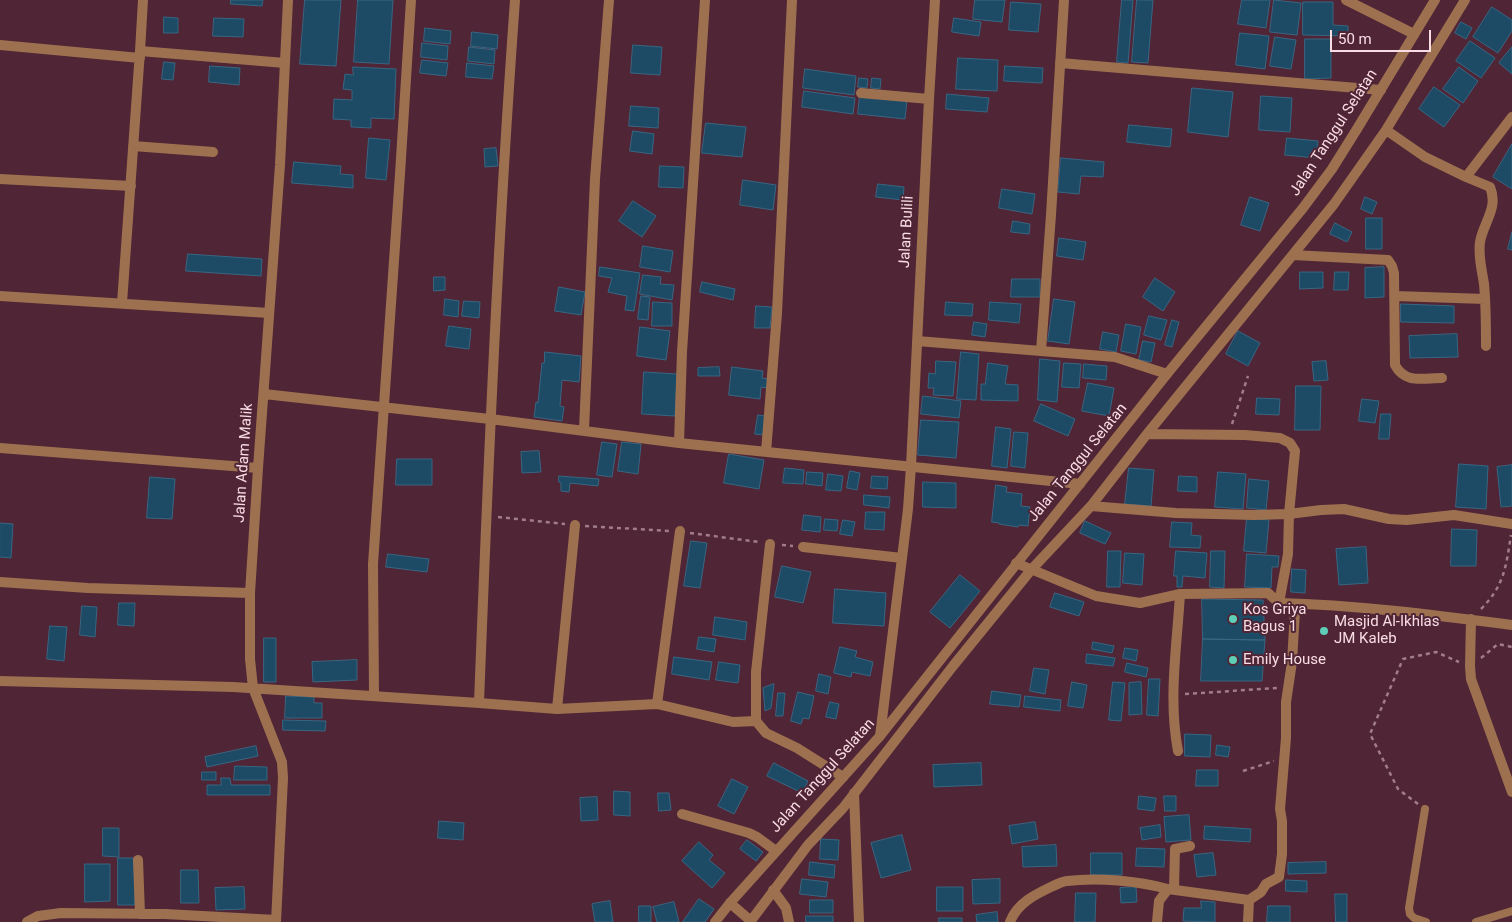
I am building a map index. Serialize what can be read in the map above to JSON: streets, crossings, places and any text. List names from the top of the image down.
{
  "streets": {
    "street": ["Jalan Tanggul Selatan", "Jalan Bulili", "Jalan Adam Malik"]
  },
  "crossings": [
    ["Jalan Tanggul Selatan", "Jalan Bulili"]
  ],
  "places": ["Kos Griya Bagus 1", "Masjid Al-Ikhlas JM Kaleb", "Emily House"],
  "scale_bar": "50 m"
}
